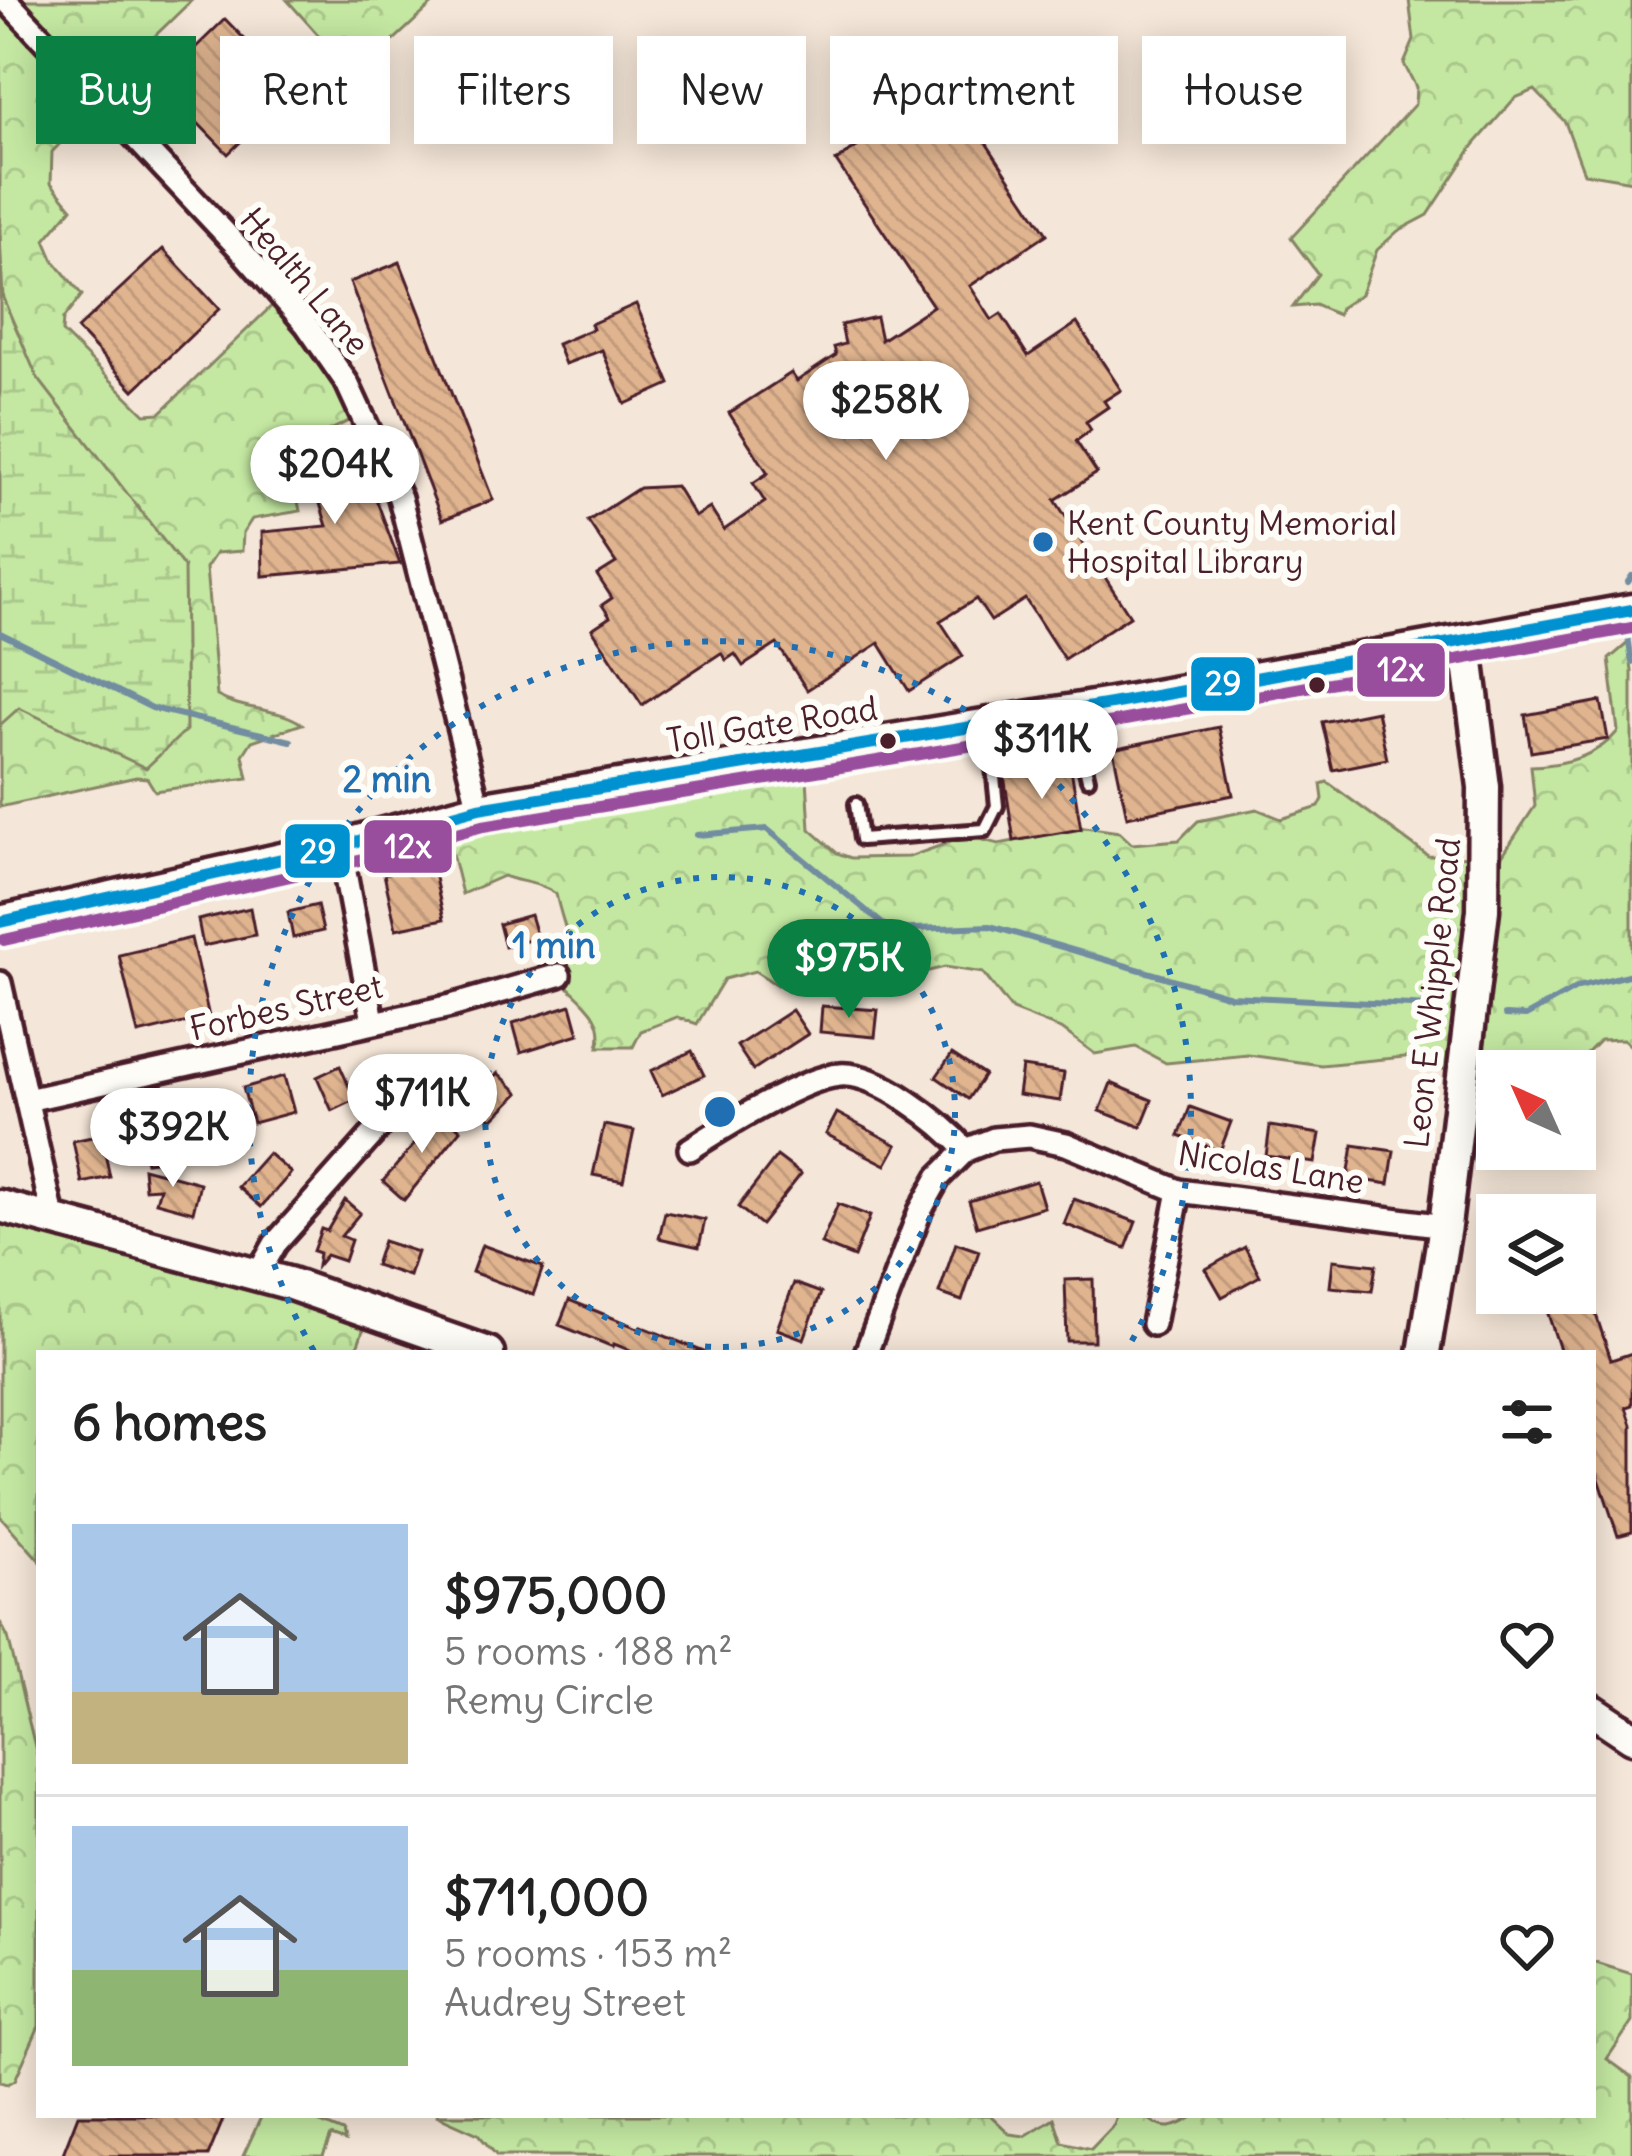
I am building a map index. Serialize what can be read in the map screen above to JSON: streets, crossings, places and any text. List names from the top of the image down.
{
  "streets": {
    "main road": ["Toll Gate Road", "Leon E Whipple Road"],
    "street": ["Health Lane", "Forbes Street", "Nicolas Lane"]
  },
  "crossings": [
    ["Health Lane", "Toll Gate Road"],
    ["Toll Gate Road", "Leon E Whipple Road"],
    ["Leon E Whipple Road", "Nicolas Lane"]
  ],
  "places": ["Kent County Memorial Hospital Library"],
  "lines": ["transit line 29", "transit line 12x"],
  "north": "top left",
  "page": {
    "chip": [
      "Buy",
      "Rent",
      "Filters",
      "New",
      "Apartment",
      "House"
    ],
    "price": [
      "$258K",
      "$204K",
      "$311K",
      "$975K",
      "$711K",
      "$392K"
    ],
    "heading": "6 homes",
    "list": [
      {
        "name": "$975,000",
        "note": "5 rooms · 188 m² · Remy Circle"
      },
      {
        "name": "$711,000",
        "note": "5 rooms · 153 m² · Audrey Street"
      }
    ]
  },
  "rings": ["2 min", "1 min"]
}
